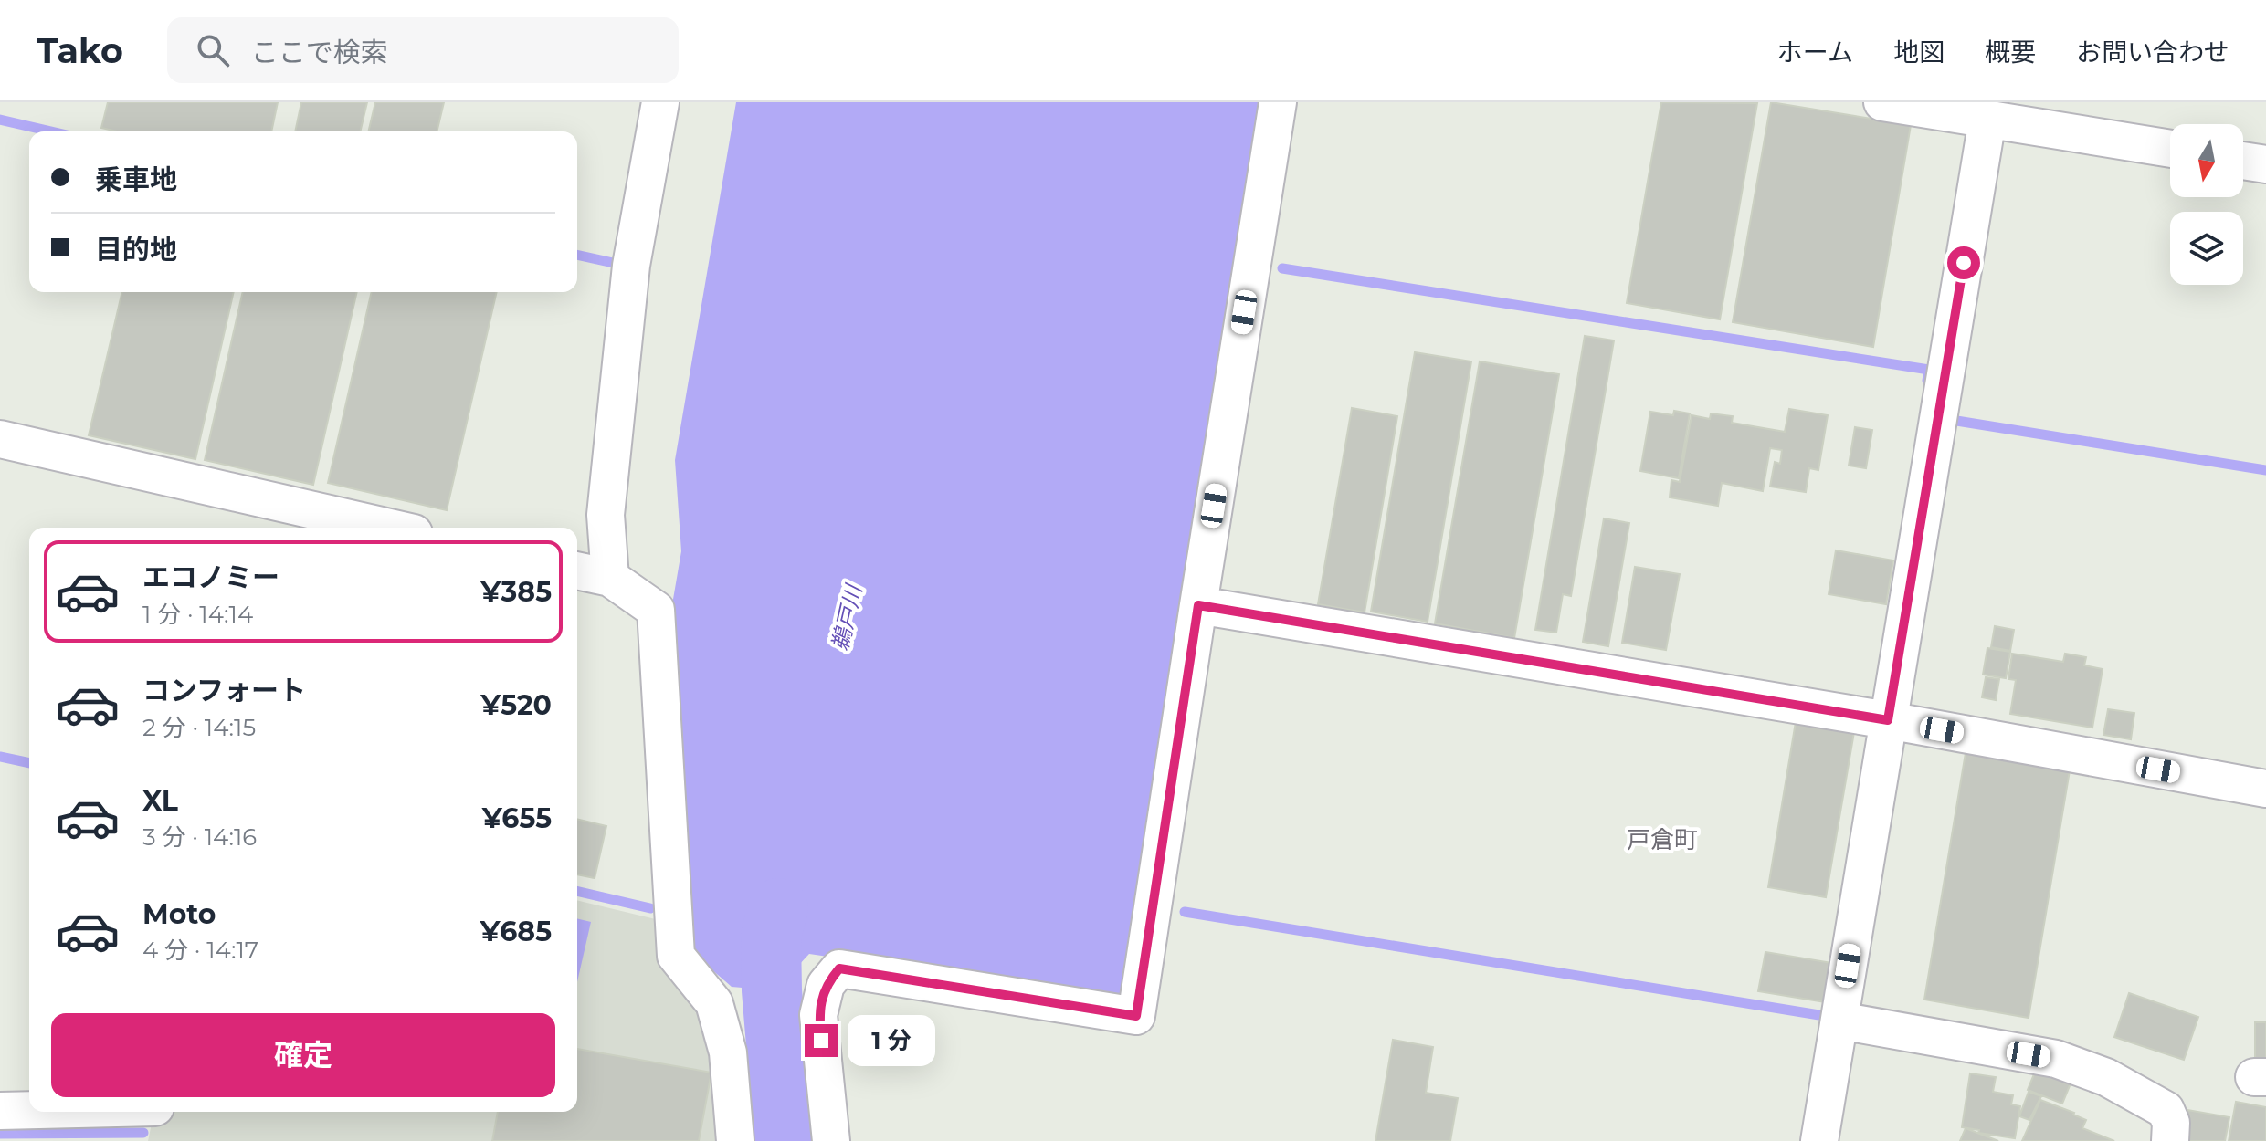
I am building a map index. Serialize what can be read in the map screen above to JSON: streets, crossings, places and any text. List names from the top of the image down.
{
  "districts": ["戸倉町"],
  "water": ["鵜戸川"],
  "north": "bottom",
  "page": {
    "header": "Tako",
    "search": "ここで検索",
    "nav": [
      "ホーム",
      "地図",
      "概要",
      "お問い合わせ"
    ],
    "banner": ["乗車地", "目的地"],
    "list": [
      {
        "name": "エコノミー",
        "note": "1 分 · 14:14",
        "value": "¥385"
      },
      {
        "name": "コンフォート",
        "note": "2 分 · 14:15",
        "value": "¥520"
      },
      {
        "name": "XL",
        "note": "3 分 · 14:16",
        "value": "¥655"
      },
      {
        "name": "Moto",
        "note": "4 分 · 14:17",
        "value": "¥685"
      }
    ],
    "buttons": "確定",
    "bubble": "1 分"
  }
}
